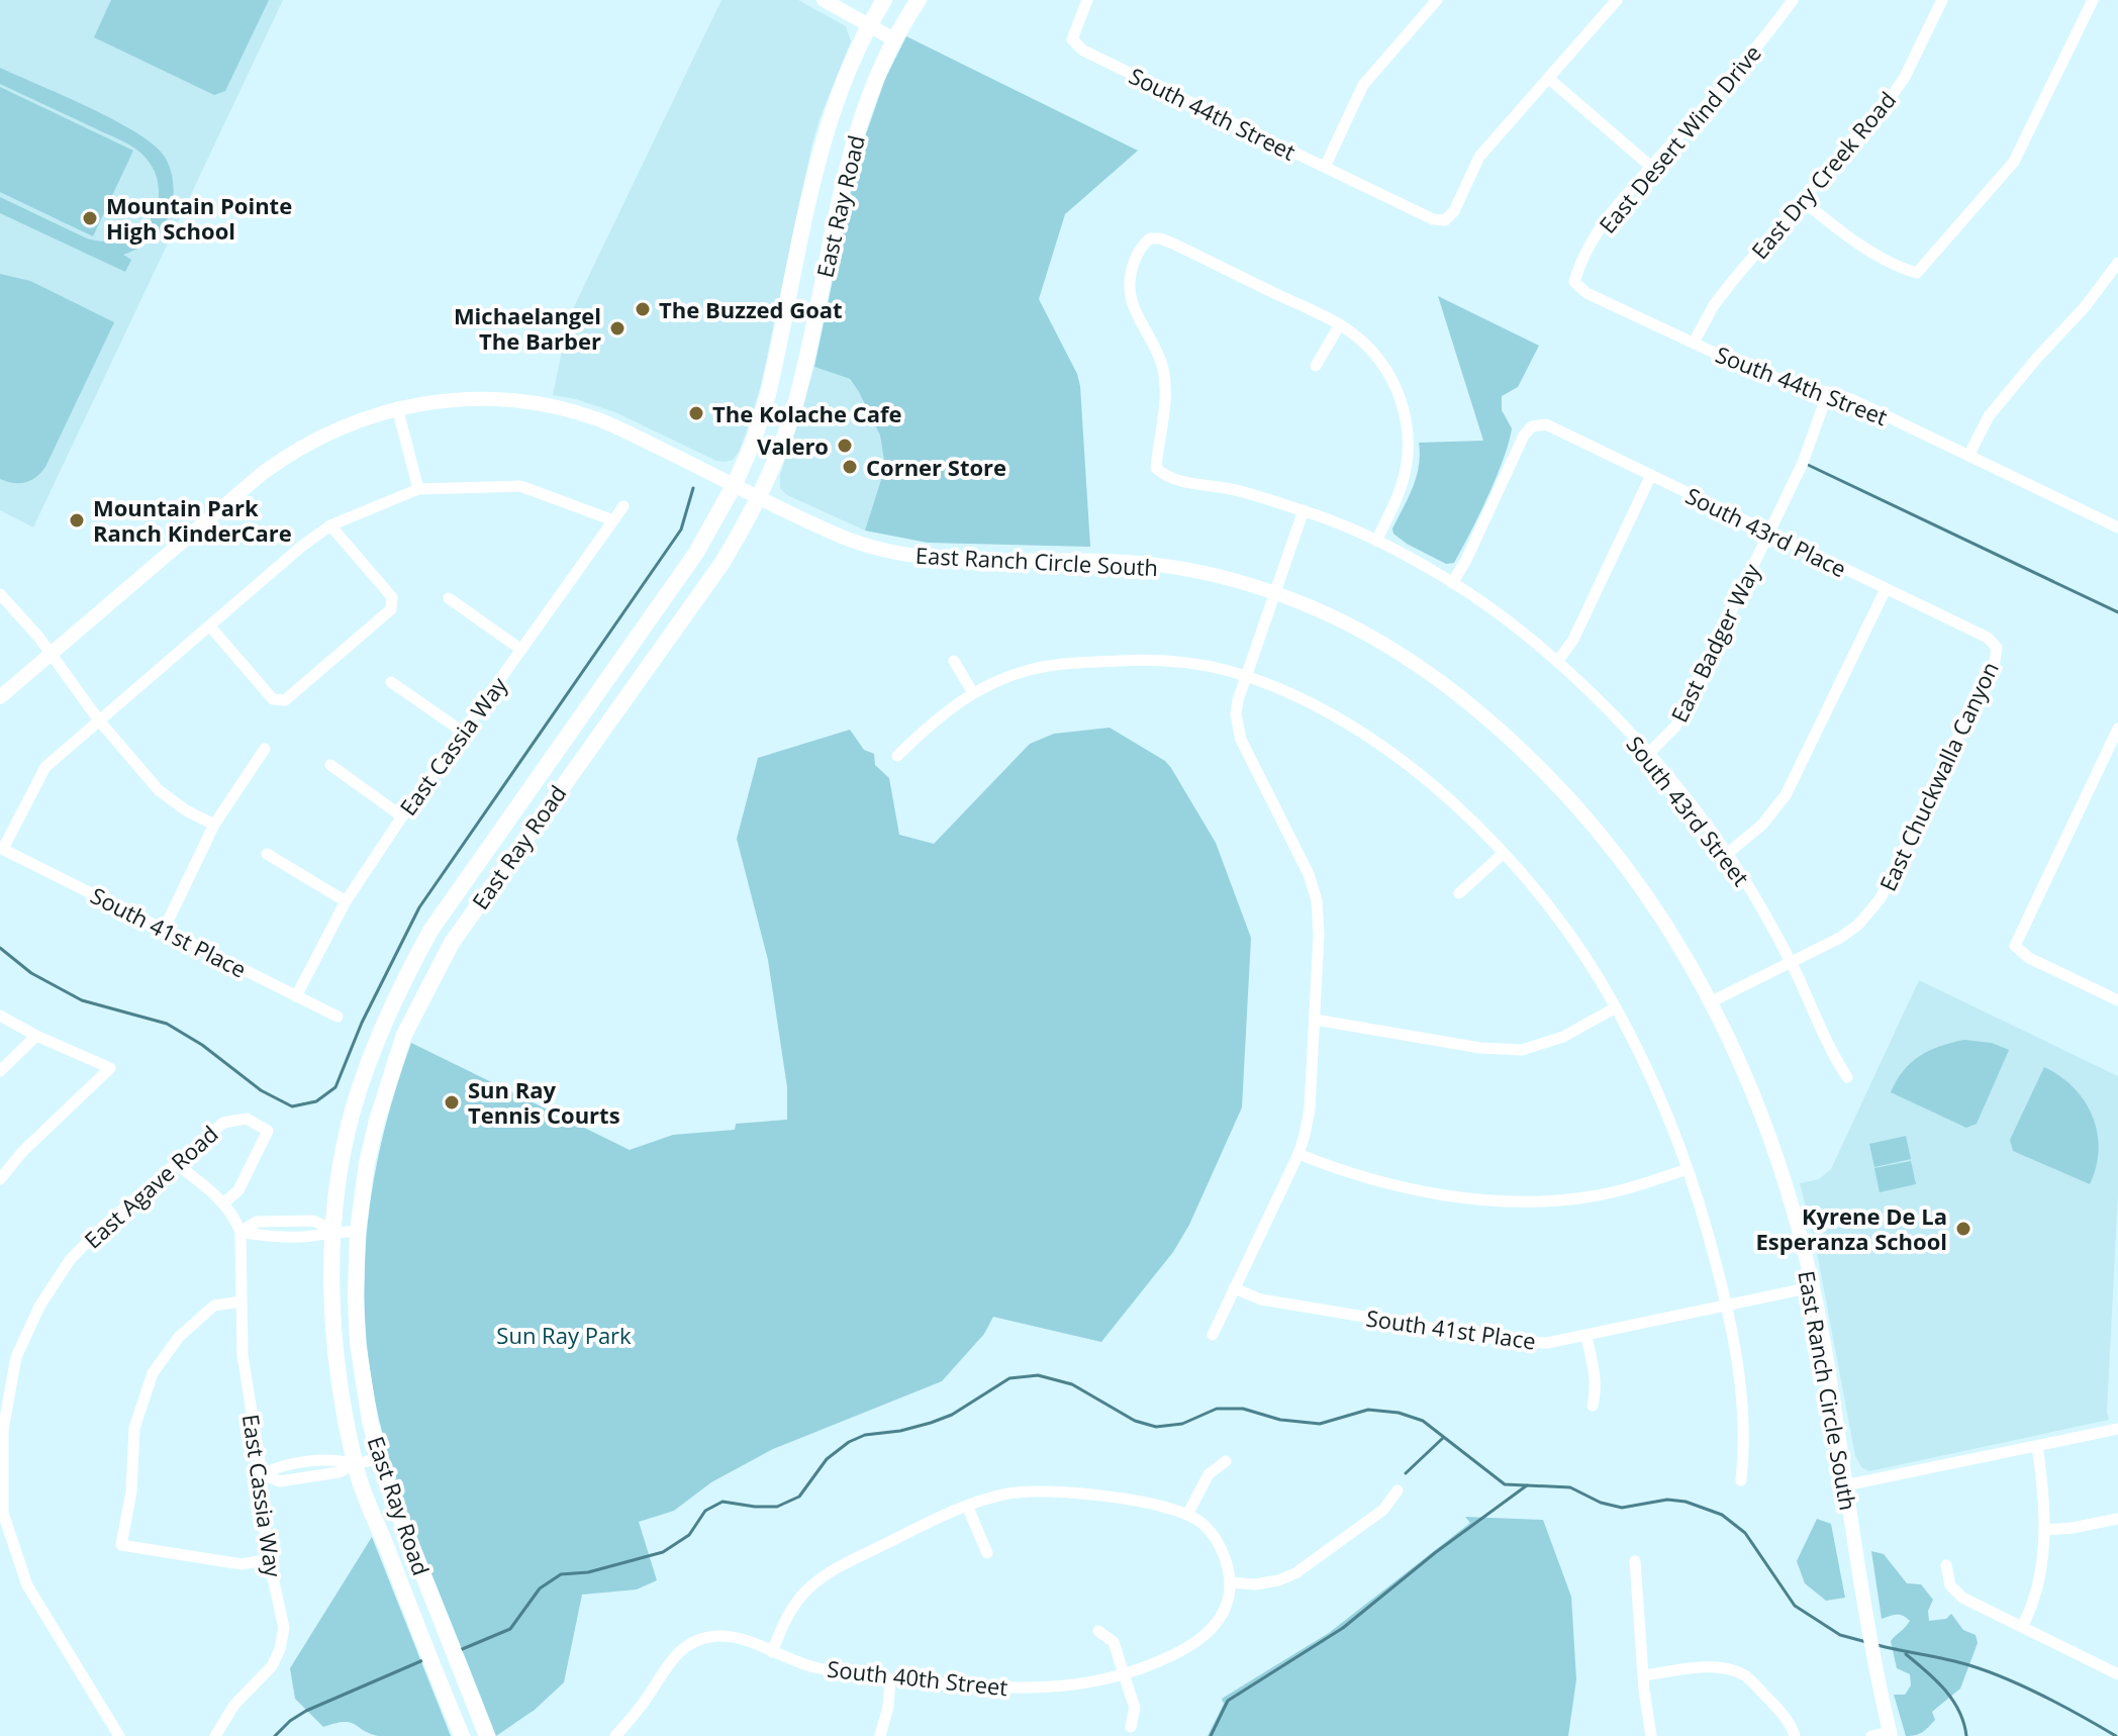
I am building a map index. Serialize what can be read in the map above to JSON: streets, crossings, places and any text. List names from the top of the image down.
{
  "streets": {
    "main road": ["East Ray Road"],
    "street": [
      "South 44th Street",
      "East Desert Wind Drive",
      "East Dry Creek Road",
      "South 43rd Place",
      "East Ranch Circle South",
      "East Badger Way",
      "East Cassia Way",
      "East Chuckwalla Canyon",
      "South 43rd Street",
      "South 41st Place",
      "East Agave Road",
      "South 40th Street"
    ]
  },
  "crossings": [
    ["South 44th Street", "East Desert Wind Drive"],
    ["South 44th Street", "East Dry Creek Road"],
    ["South 44th Street", "East Badger Way"],
    ["East Ray Road", "East Ranch Circle South"],
    ["South 43rd Place", "East Badger Way"],
    ["South 43rd Place", "East Chuckwalla Canyon"],
    ["South 43rd Place", "South 43rd Street"],
    ["East Ranch Circle South", "East Chuckwalla Canyon"],
    ["East Ranch Circle South", "South 41st Place"],
    ["East Badger Way", "South 43rd Street"],
    ["East Cassia Way", "South 41st Place"],
    ["East Chuckwalla Canyon", "South 43rd Street"]
  ],
  "parks": ["Sun Ray Park"],
  "places": [
    "Mountain Pointe High School",
    "The Buzzed Goat",
    "Michaelangel The Barber",
    "The Kolache Cafe",
    "Valero",
    "Corner Store",
    "Mountain Park Ranch KinderCare",
    "Sun Ray Tennis Courts",
    "Kyrene De La Esperanza School"
  ]
}
